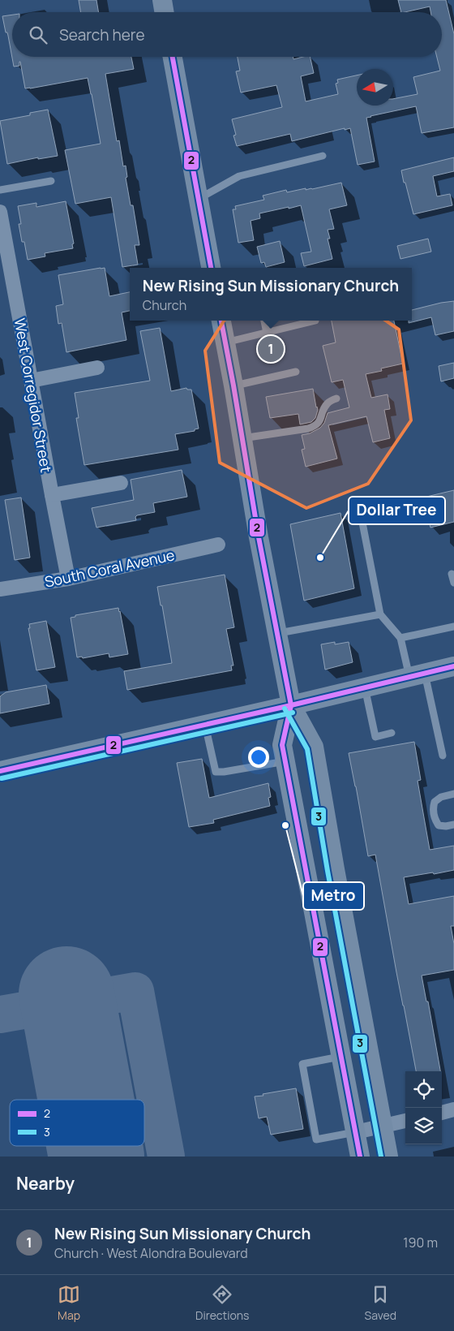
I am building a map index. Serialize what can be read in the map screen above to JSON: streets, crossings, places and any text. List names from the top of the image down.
{
  "streets": {
    "street": ["West Corregidor Street", "South Coral Avenue"]
  },
  "crossings": [
    ["West Corregidor Street", "South Coral Avenue"]
  ],
  "places": ["Dollar Tree", "Metro"],
  "lines": ["transit line 2", "transit line 3"],
  "legend": ["2", "3"],
  "north": "left",
  "page": {
    "search": "Search here",
    "popup": ["New Rising Sun Missionary Church", "Church"],
    "pins": "1",
    "heading": "Nearby",
    "list": [
      {
        "mark": "1",
        "name": "New Rising Sun Missionary Church",
        "note": "Church · West Alondra Boulevard",
        "value": "190 m"
      }
    ],
    "nav": ["Map", "Directions", "Saved"]
  }
}
